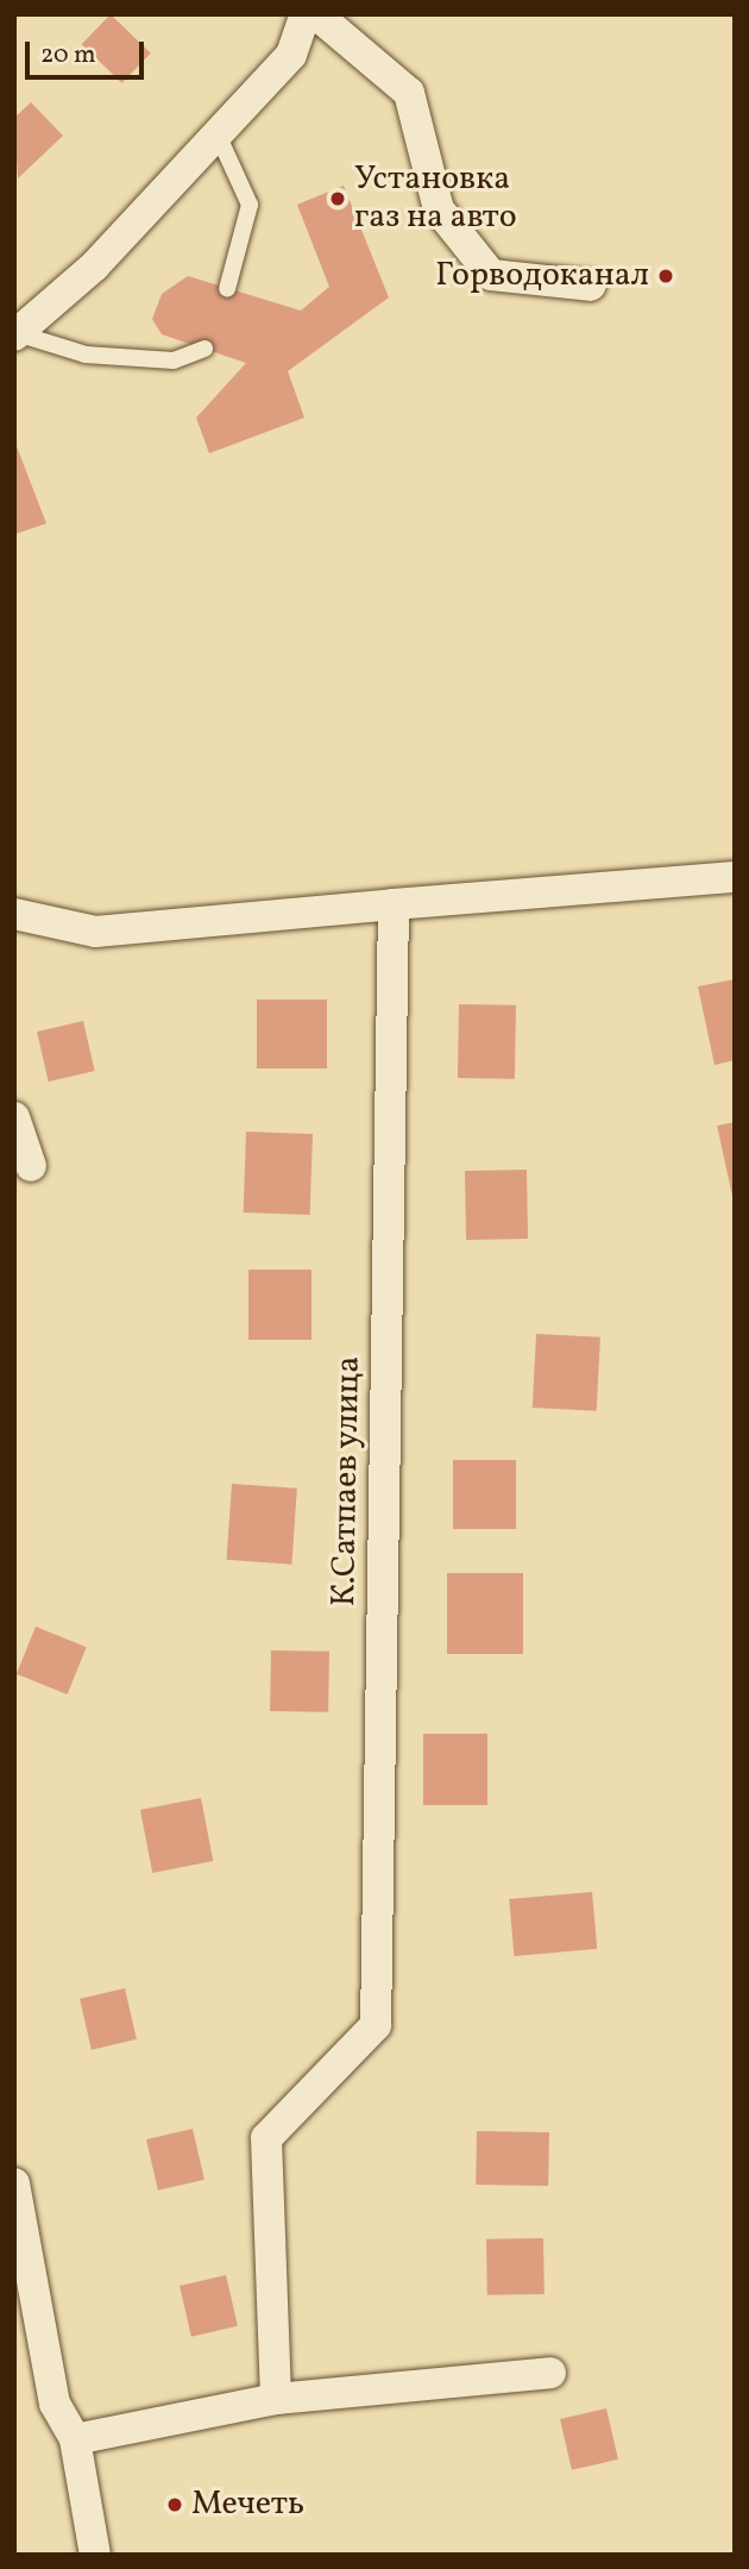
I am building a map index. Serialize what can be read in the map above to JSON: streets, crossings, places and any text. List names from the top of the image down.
{
  "streets": {
    "street": ["К.Сатпаев улица"]
  },
  "places": ["Установка газ на авто", "Горводоканал", "Мечеть"],
  "scale_bar": "20 m"
}
